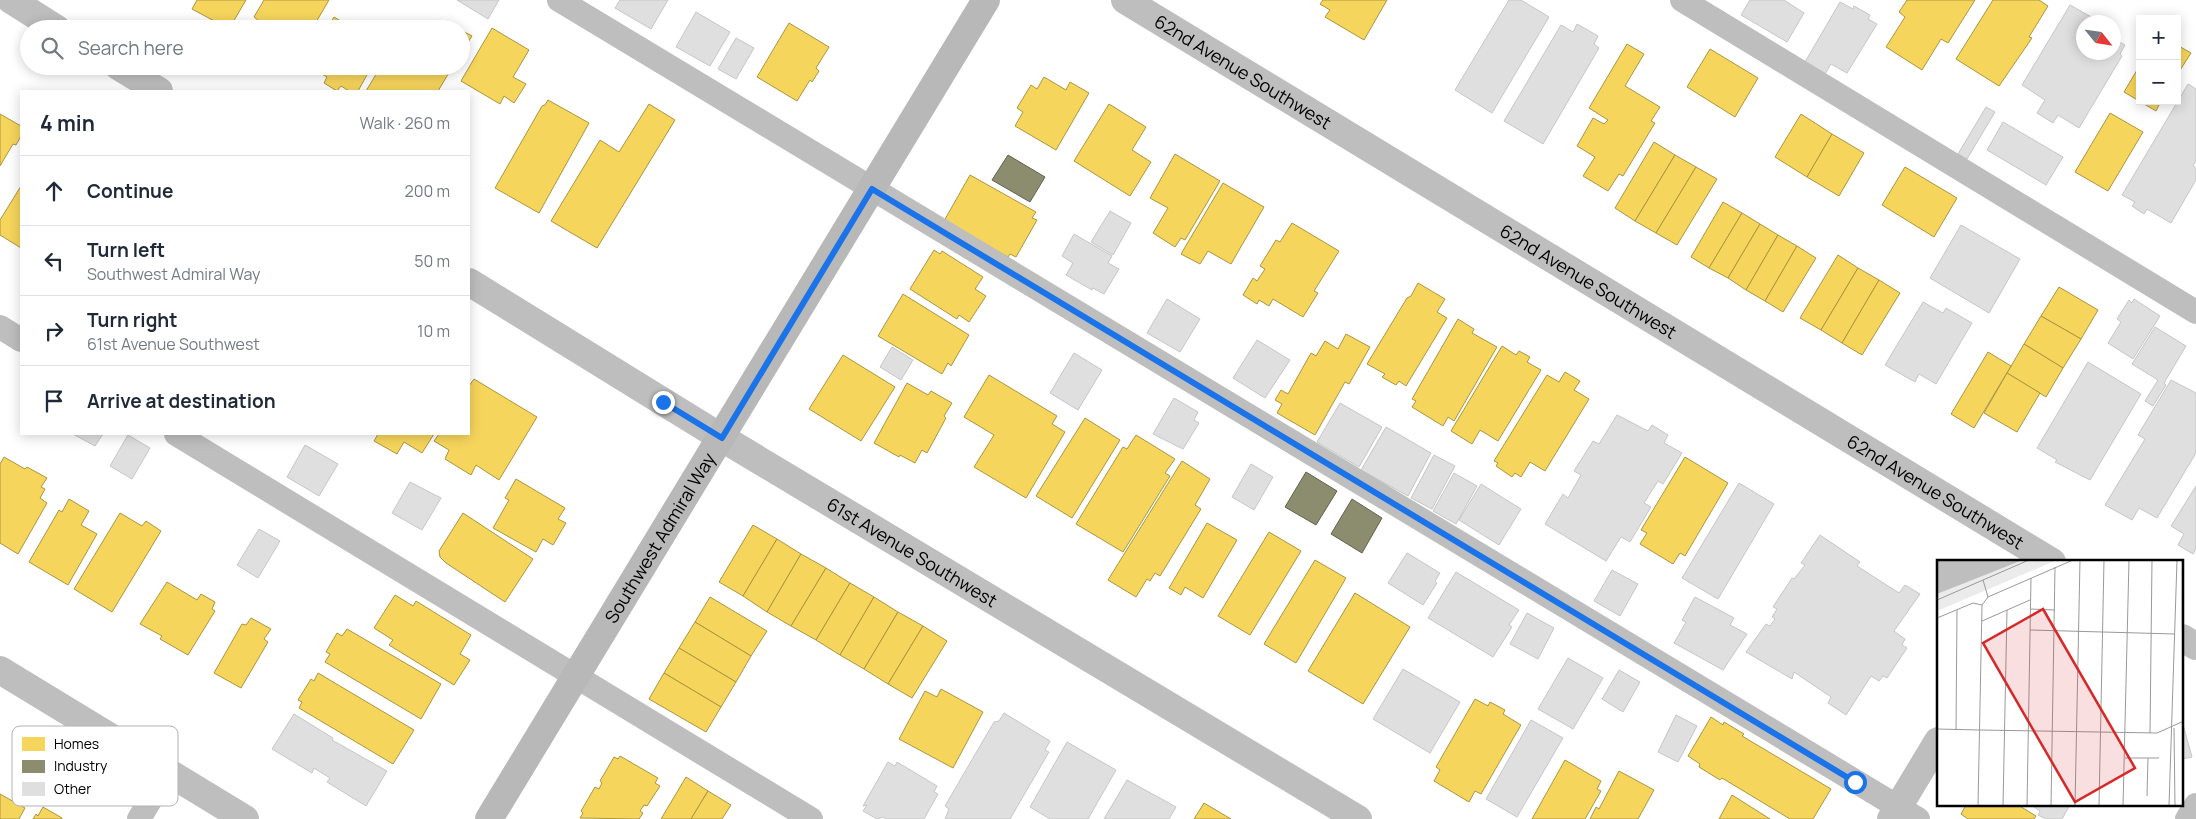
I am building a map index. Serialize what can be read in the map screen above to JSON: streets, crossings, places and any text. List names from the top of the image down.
{
  "streets": {
    "main road": ["Southwest Admiral Way"],
    "street": ["62nd Avenue Southwest", "61st Avenue Southwest"]
  },
  "crossings": [
    ["Southwest Admiral Way", "61st Avenue Southwest"]
  ],
  "legend": ["Homes", "Industry", "Other"],
  "north": "bottom right",
  "page": {
    "map_buttons": ["+", "−"],
    "search": "Search here",
    "heading": ["4 min", "Walk · 260 m"],
    "list": [
      ["Continue", "200 m"],
      ["Turn left", "Southwest Admiral Way", "50 m"],
      ["Turn right", "61st Avenue Southwest", "10 m"],
      "Arrive at destination"
    ]
  }
}
